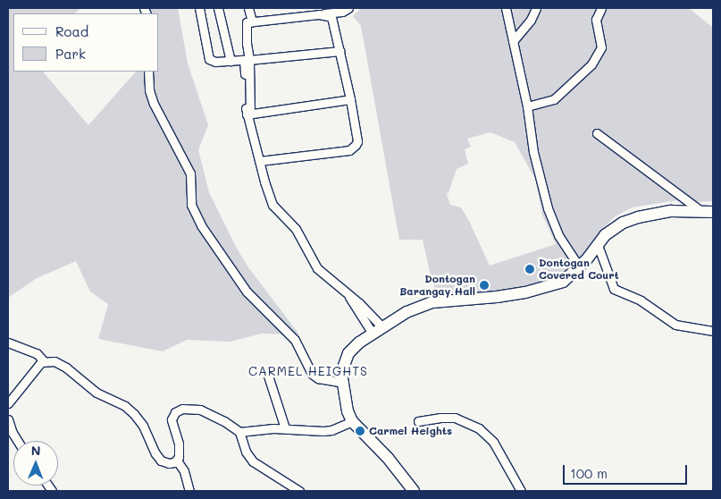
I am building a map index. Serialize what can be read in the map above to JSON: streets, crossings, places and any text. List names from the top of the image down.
{
  "districts": ["CARMEL HEIGHTS"],
  "places": ["Dontogan Covered Court", "Dontogan Barangay Hall", "Carmel Heights"],
  "legend": ["Road", "Park"],
  "scale_bar": "100 m",
  "north": "top"
}
